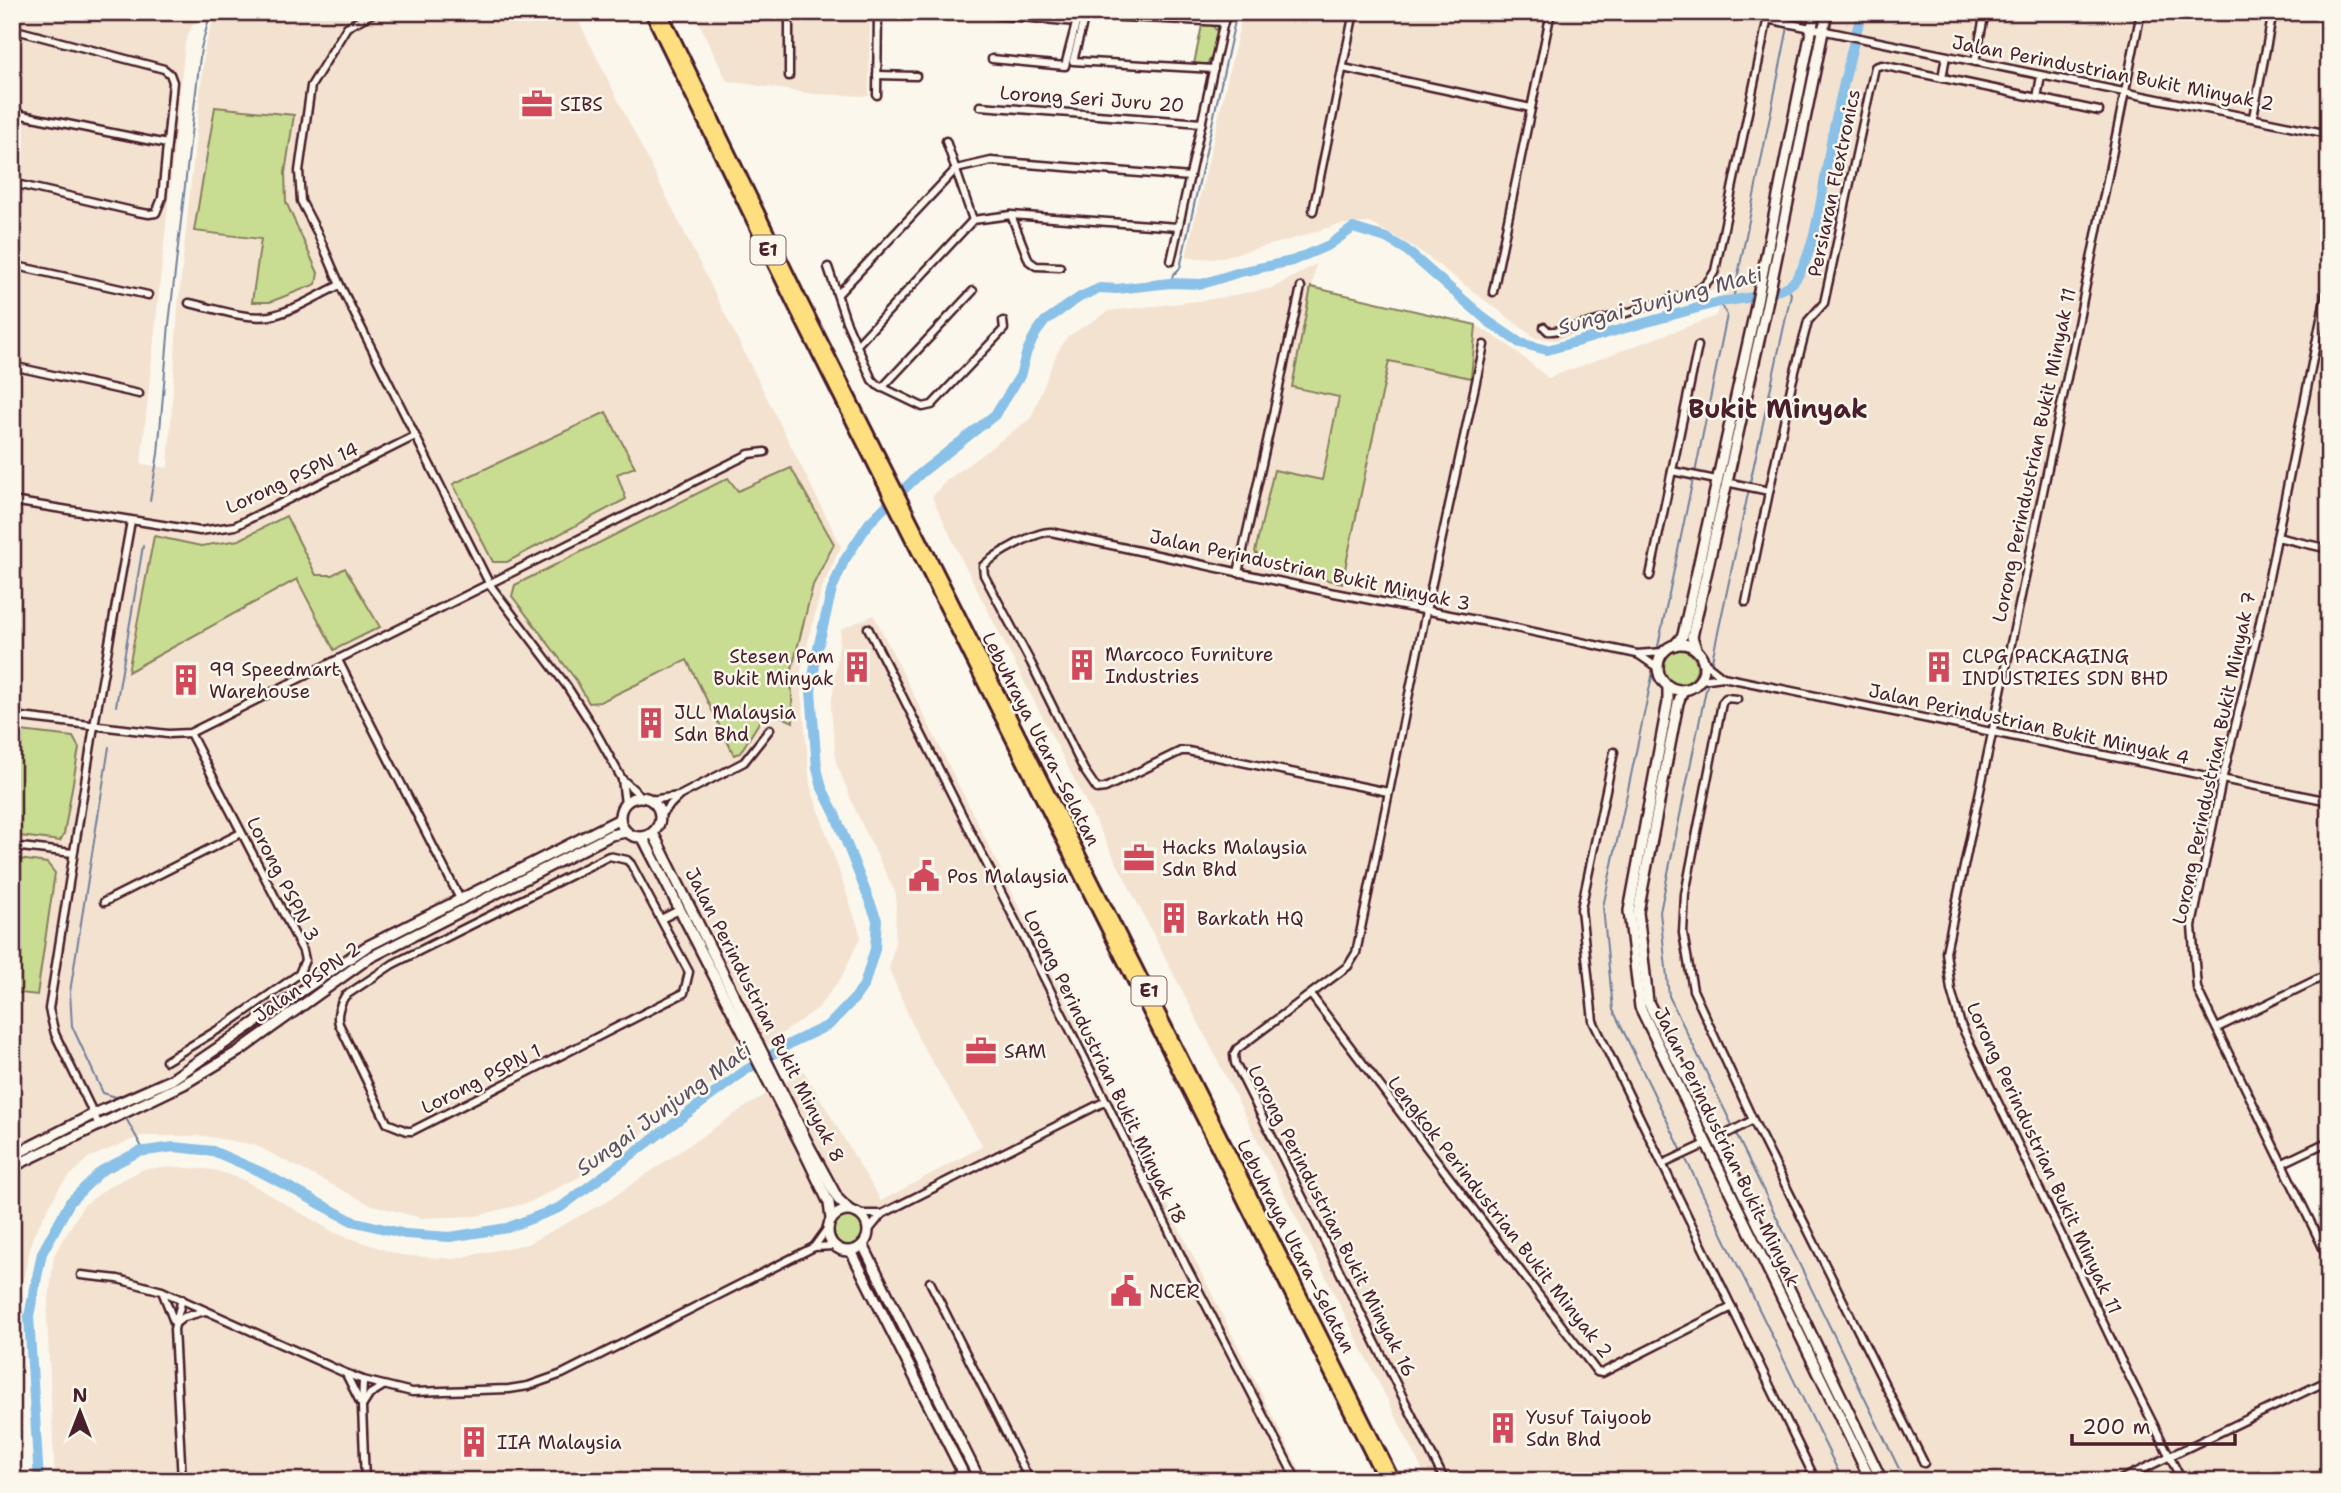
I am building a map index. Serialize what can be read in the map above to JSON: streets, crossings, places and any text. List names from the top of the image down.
{
  "streets": {
    "highway": ["E1", "Lebuhraya Utara–Selatan"],
    "main road": ["Jalan PSPN 2", "Jalan Perindustrian Bukit Minyak 8", "Jalan Perindustrian Bukit Minyak"],
    "street": [
      "Jalan Perindustrian Bukit Minyak 2",
      "Lorong Seri Juru 20",
      "Persiaran Flextronics",
      "Lorong Perindustrian Bukit Minyak 11",
      "Lorong PSPN 14",
      "Jalan Perindustrian Bukit Minyak 3",
      "Jalan Perindustrian Bukit Minyak 4",
      "Lorong Perindustrian Bukit Minyak 7",
      "Lorong PSPN 3",
      "Lorong Perindustrian Bukit Minyak 18",
      "Lorong PSPN 1",
      "Lengkok Perindustrian Bukit Minyak 2",
      "Lorong Perindustrian Bukit Minyak 16"
    ]
  },
  "crossings": [
    ["Jalan Perindustrian Bukit Minyak 2", "Lorong Perindustrian Bukit Minyak 11"],
    ["Lorong Perindustrian Bukit Minyak 11", "Jalan Perindustrian Bukit Minyak 4"],
    ["Jalan Perindustrian Bukit Minyak 3", "Lorong Perindustrian Bukit Minyak 16"],
    ["Jalan Perindustrian Bukit Minyak 4", "Lorong Perindustrian Bukit Minyak 7"],
    ["Jalan PSPN 2", "Jalan Perindustrian Bukit Minyak 8"],
    ["Lengkok Perindustrian Bukit Minyak 2", "Lorong Perindustrian Bukit Minyak 16"]
  ],
  "districts": ["Bukit Minyak"],
  "water": ["Sungai Junjung Mati"],
  "places": {
    "office": ["SIBS", "Hacks Malaysia Sdn Bhd", "SAM"],
    "building": [
      "Marcoco Furniture Industries",
      "Stesen Pam Bukit Minyak",
      "CLPG PACKAGING INDUSTRIES SDN BHD",
      "99 Speedmart Warehouse",
      "JLL Malaysia Sdn Bhd",
      "Barkath HQ",
      "Yusuf Taiyoob Sdn Bhd",
      "IIA Malaysia"
    ],
    "public building": ["Pos Malaysia", "NCER"]
  },
  "scale_bar": "200 m",
  "north": "top"
}
